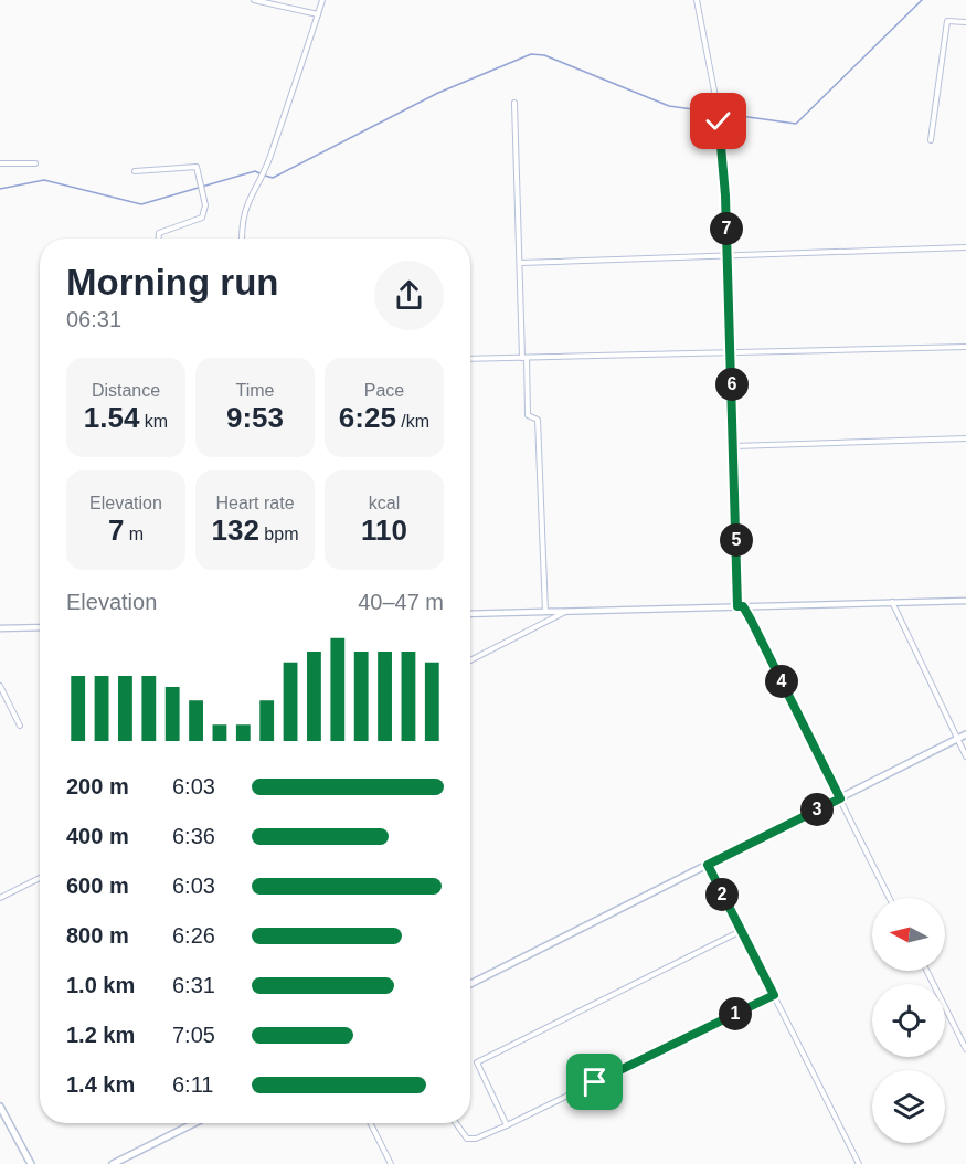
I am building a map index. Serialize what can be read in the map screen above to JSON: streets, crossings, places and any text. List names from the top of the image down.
{
  "north": "left",
  "page": {
    "pins": [
      "7",
      "6",
      "5",
      "4",
      "3",
      "2",
      "1"
    ],
    "heading": ["Morning run", "06:31"],
    "stats": [
      ["Distance", "1.54 km"],
      ["Time", "9:53"],
      ["Pace", "6:25 /km"],
      ["Elevation", "7 m"],
      ["Heart rate", "132 bpm"],
      ["kcal", "110"]
    ],
    "chart": ["Elevation", "40–47 m"],
    "list": [
      {
        "name": "200 m",
        "note": "6:03"
      },
      {
        "name": "400 m",
        "note": "6:36"
      },
      {
        "name": "600 m",
        "note": "6:03"
      },
      {
        "name": "800 m",
        "note": "6:26"
      },
      {
        "name": "1.0 km",
        "note": "6:31"
      },
      {
        "name": "1.2 km",
        "note": "7:05"
      },
      {
        "name": "1.4 km",
        "note": "6:11"
      }
    ]
  }
}
